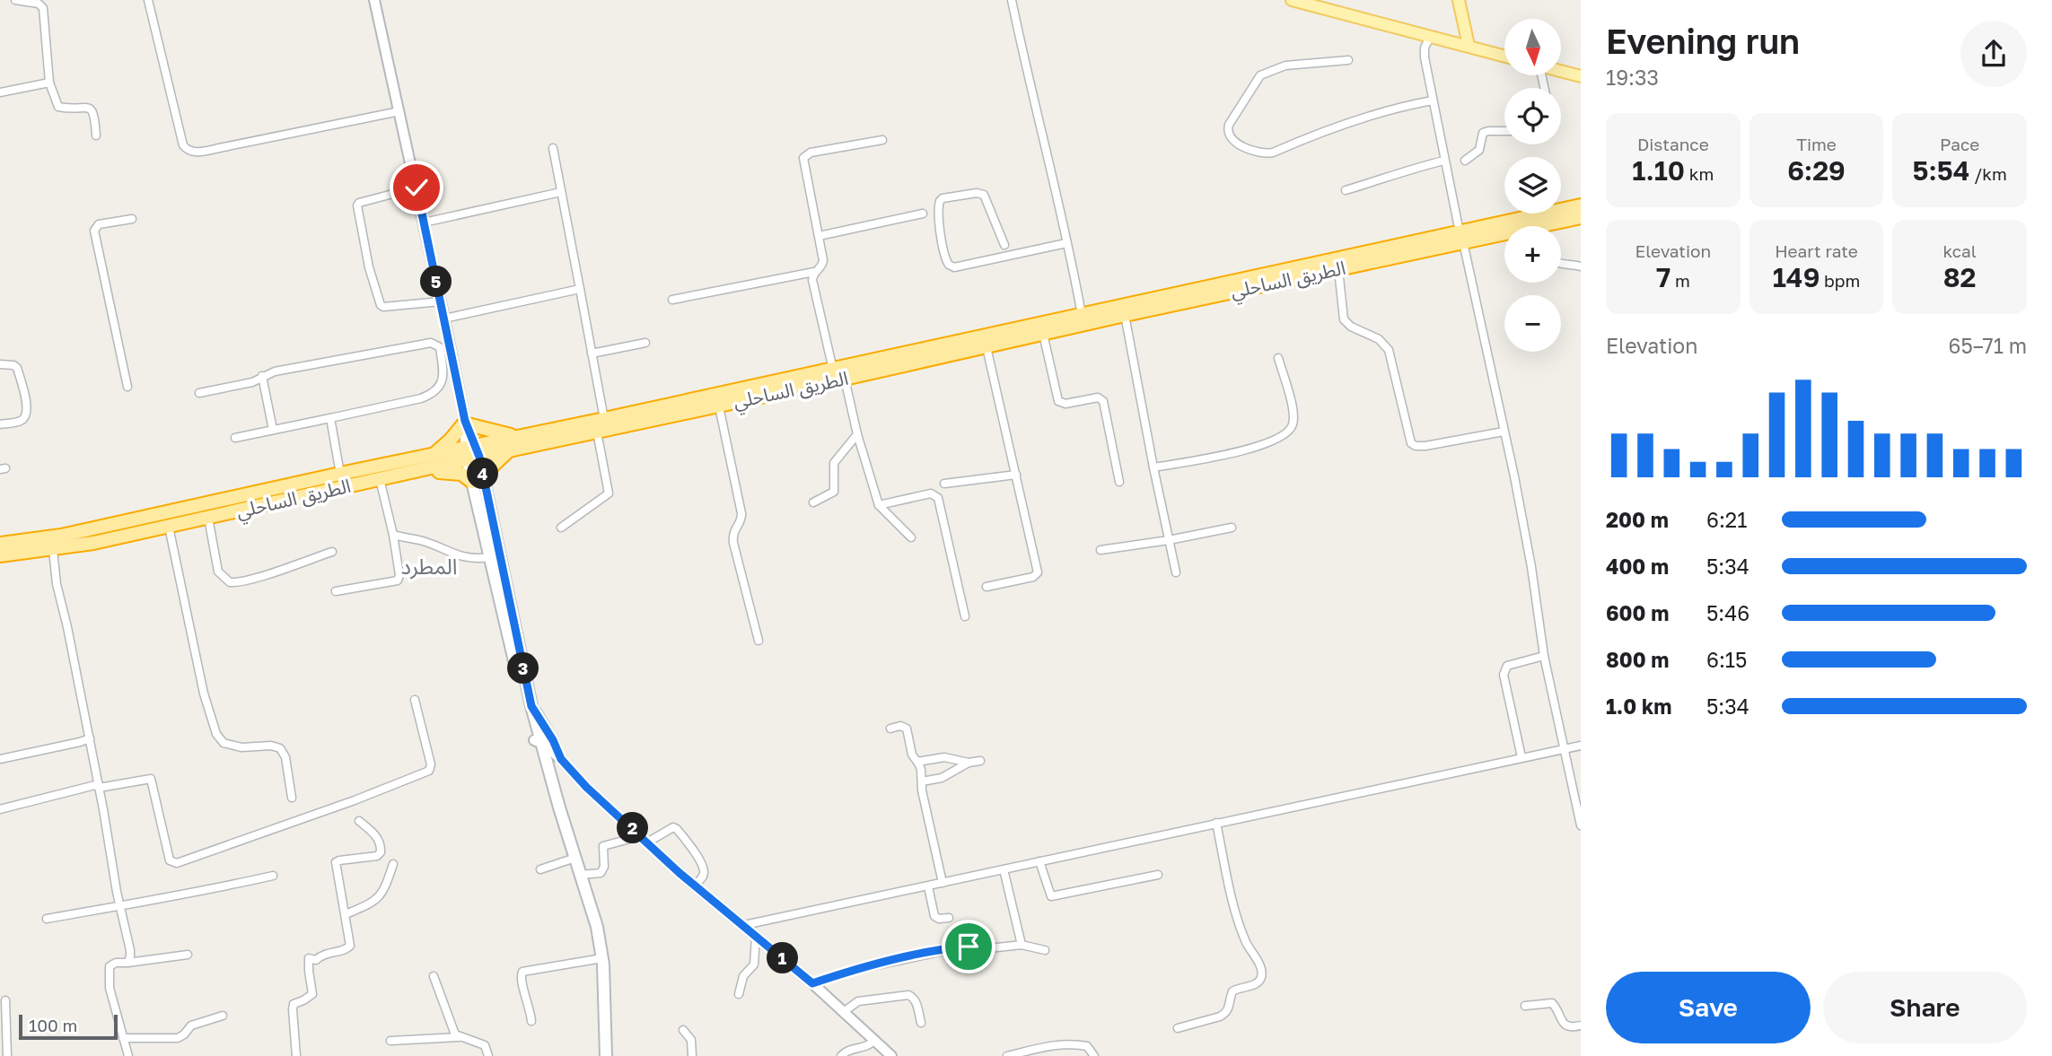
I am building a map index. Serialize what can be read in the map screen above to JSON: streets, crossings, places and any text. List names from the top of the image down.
{
  "streets": {
    "highway": ["الطريق الساحلي"]
  },
  "districts": ["المطرد"],
  "scale_bar": "100 m",
  "north": "bottom",
  "page": {
    "heading": ["Evening run", "19:33"],
    "map_buttons": ["+", "−"],
    "stats": [
      ["Distance", "1.10 km"],
      ["Time", "6:29"],
      ["Pace", "5:54 /km"],
      ["Elevation", "7 m"],
      ["Heart rate", "149 bpm"],
      ["kcal", "82"]
    ],
    "pins": [
      "5",
      "4",
      "3",
      "2",
      "1"
    ],
    "chart": ["Elevation", "65–71 m"],
    "list": [
      {
        "name": "200 m",
        "note": "6:21"
      },
      {
        "name": "400 m",
        "note": "5:34"
      },
      {
        "name": "600 m",
        "note": "5:46"
      },
      {
        "name": "800 m",
        "note": "6:15"
      },
      {
        "name": "1.0 km",
        "note": "5:34"
      }
    ],
    "buttons": ["Save", "Share"],
    "scale": "100 m"
  }
}
